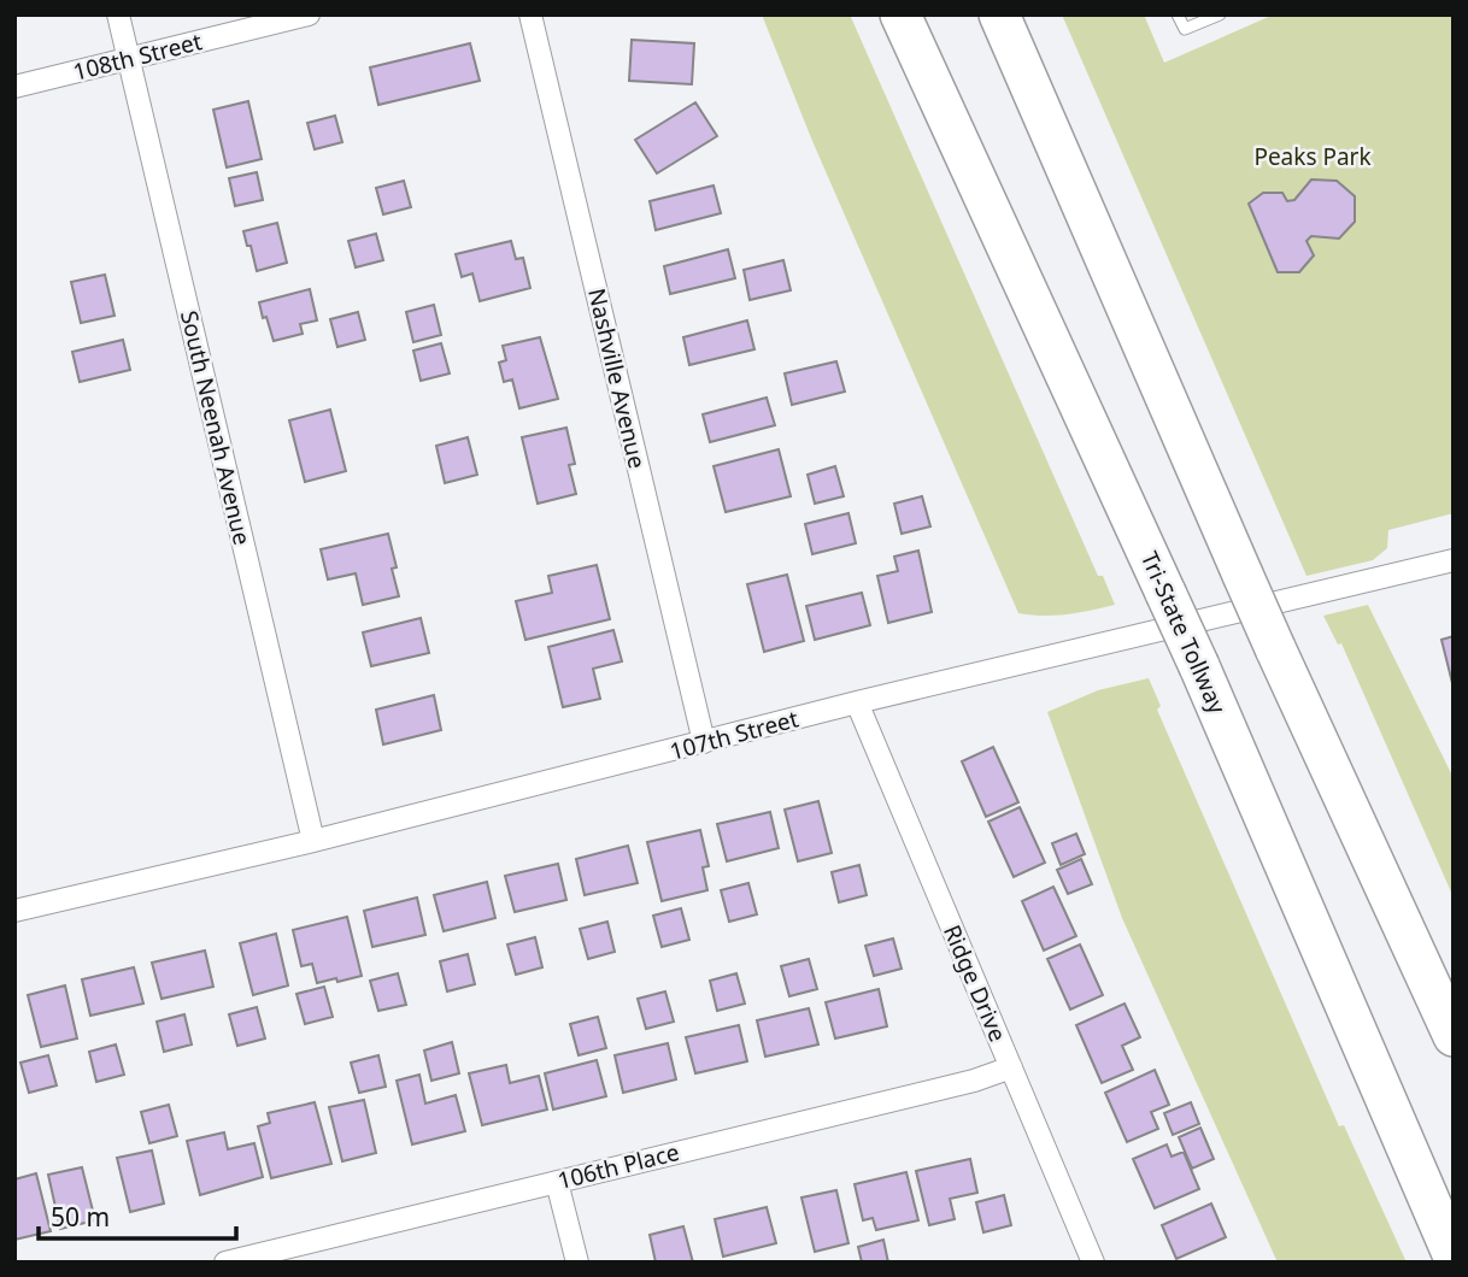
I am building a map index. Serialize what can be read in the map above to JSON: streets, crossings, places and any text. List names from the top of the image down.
{
  "streets": {
    "highway": ["Tri-State Tollway"],
    "street": [
      "108th Street",
      "Nashville Avenue",
      "South Neenah Avenue",
      "107th Street",
      "Ridge Drive",
      "106th Place"
    ]
  },
  "crossings": [
    ["108th Street", "South Neenah Avenue"],
    ["Nashville Avenue", "107th Street"],
    ["South Neenah Avenue", "107th Street"],
    ["107th Street", "Ridge Drive"],
    ["Ridge Drive", "106th Place"]
  ],
  "parks": ["Peaks Park"],
  "scale_bar": "50 m"
}
